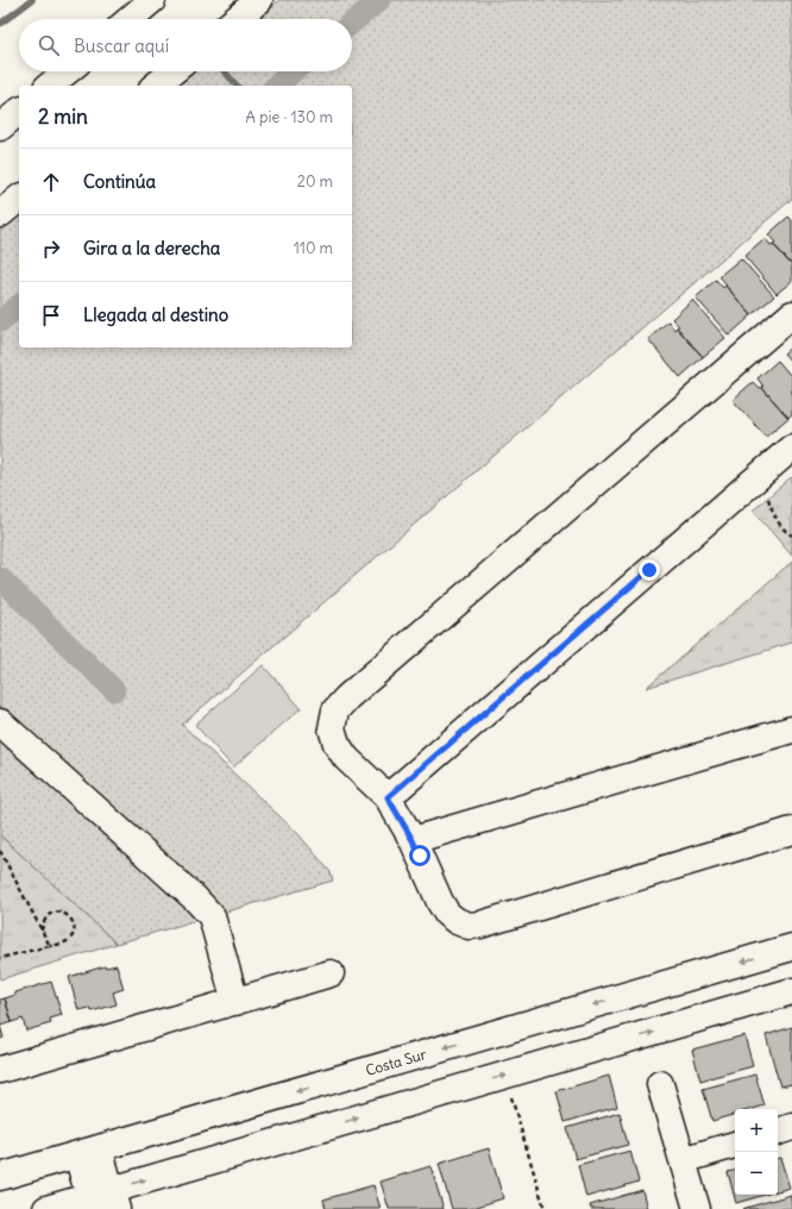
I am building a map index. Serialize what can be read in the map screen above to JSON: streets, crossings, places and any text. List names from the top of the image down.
{
  "streets": {
    "main road": ["Costa Sur"]
  },
  "page": {
    "search": "Buscar aquí",
    "heading": ["2 min", "A pie · 130 m"],
    "list": [
      ["Continúa", "20 m"],
      ["Gira a la derecha", "110 m"],
      "Llegada al destino"
    ],
    "map_buttons": ["+", "−"]
  }
}
